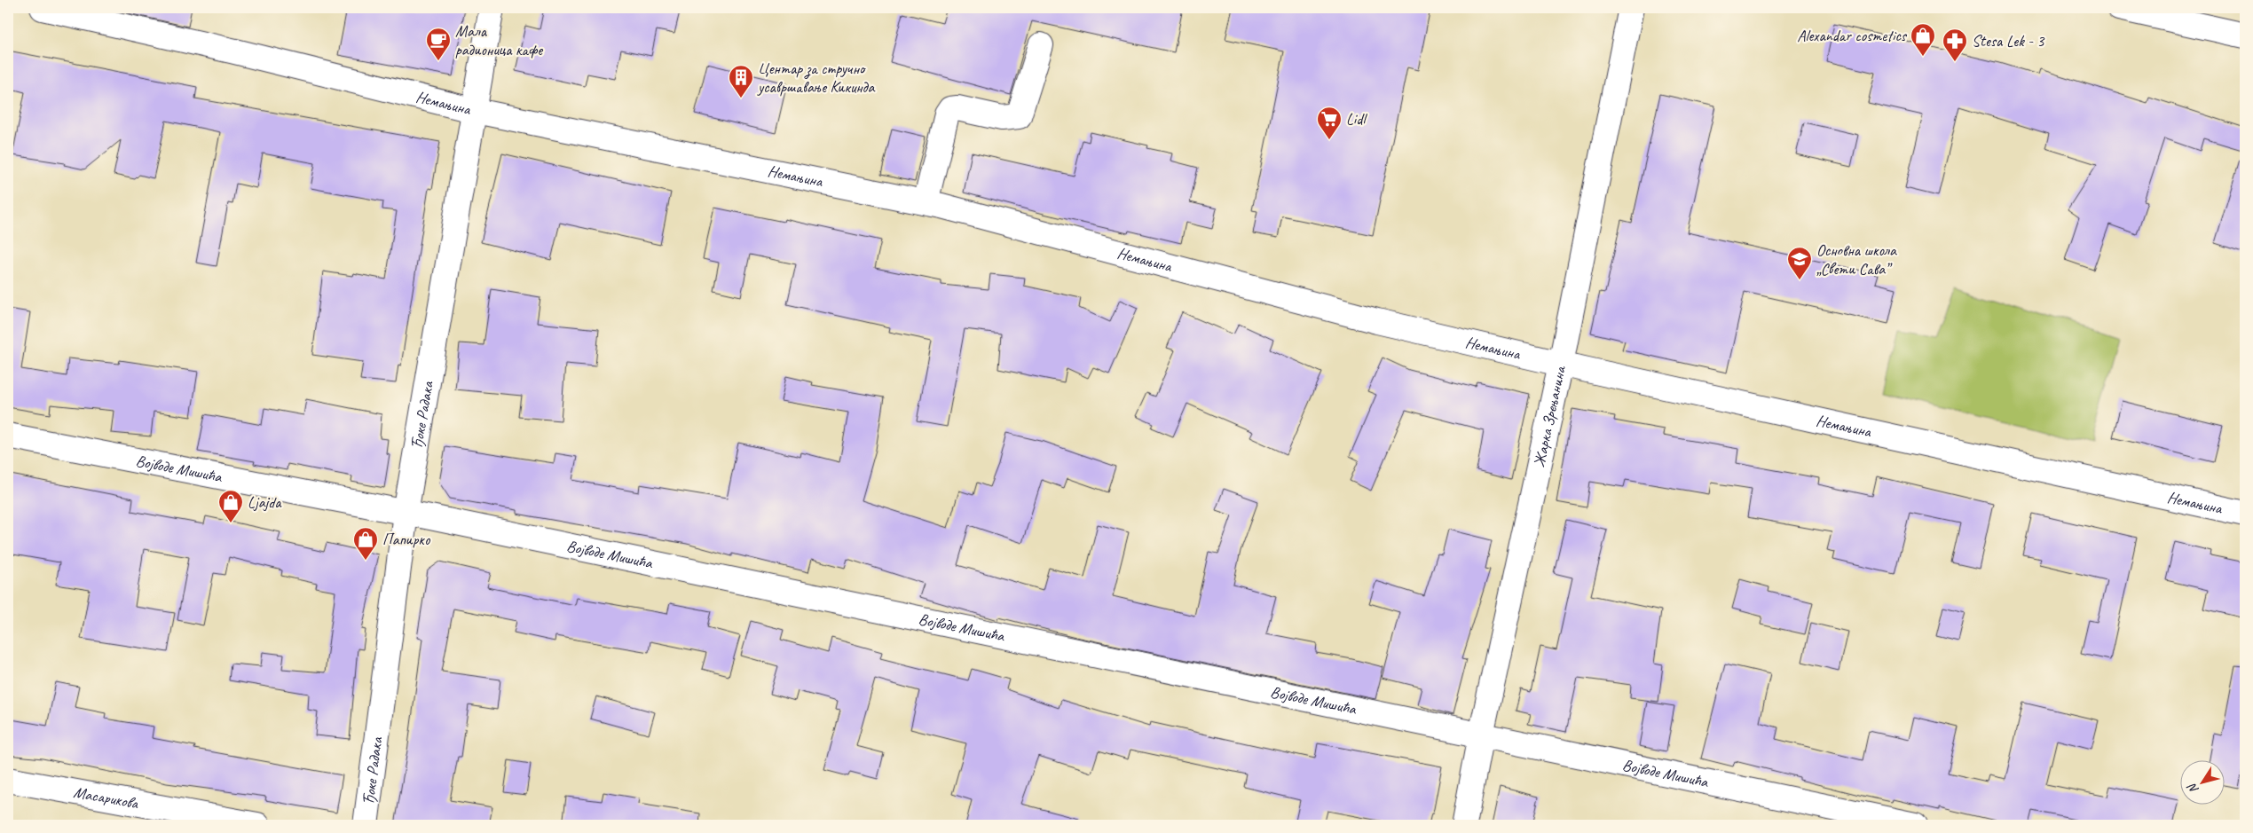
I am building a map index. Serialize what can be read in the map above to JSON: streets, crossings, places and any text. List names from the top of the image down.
{
  "streets": {
    "street": [
      "Немањина",
      "Ђоке Радака",
      "Жарка Зрењанина",
      "Војводе Мишића",
      "Масарикова"
    ]
  },
  "crossings": [
    ["Немањина", "Ђоке Радака"],
    ["Немањина", "Жарка Зрењанина"],
    ["Ђоке Радака", "Војводе Мишића"],
    ["Жарка Зрењанина", "Војводе Мишића"]
  ],
  "places": {
    "shop": ["Alexandar cosmetics", "Ljajda", "Папирко"],
    "cafe": ["Мала радионица кафе"],
    "pharmacy": ["Stesa Lek - 3"],
    "building": ["Центар за стручно усавршавање Кикинда"],
    "supermarket": ["Lidl"],
    "school or university": ["Основна школа „Свети Сава”"]
  },
  "north": "bottom left"
}
